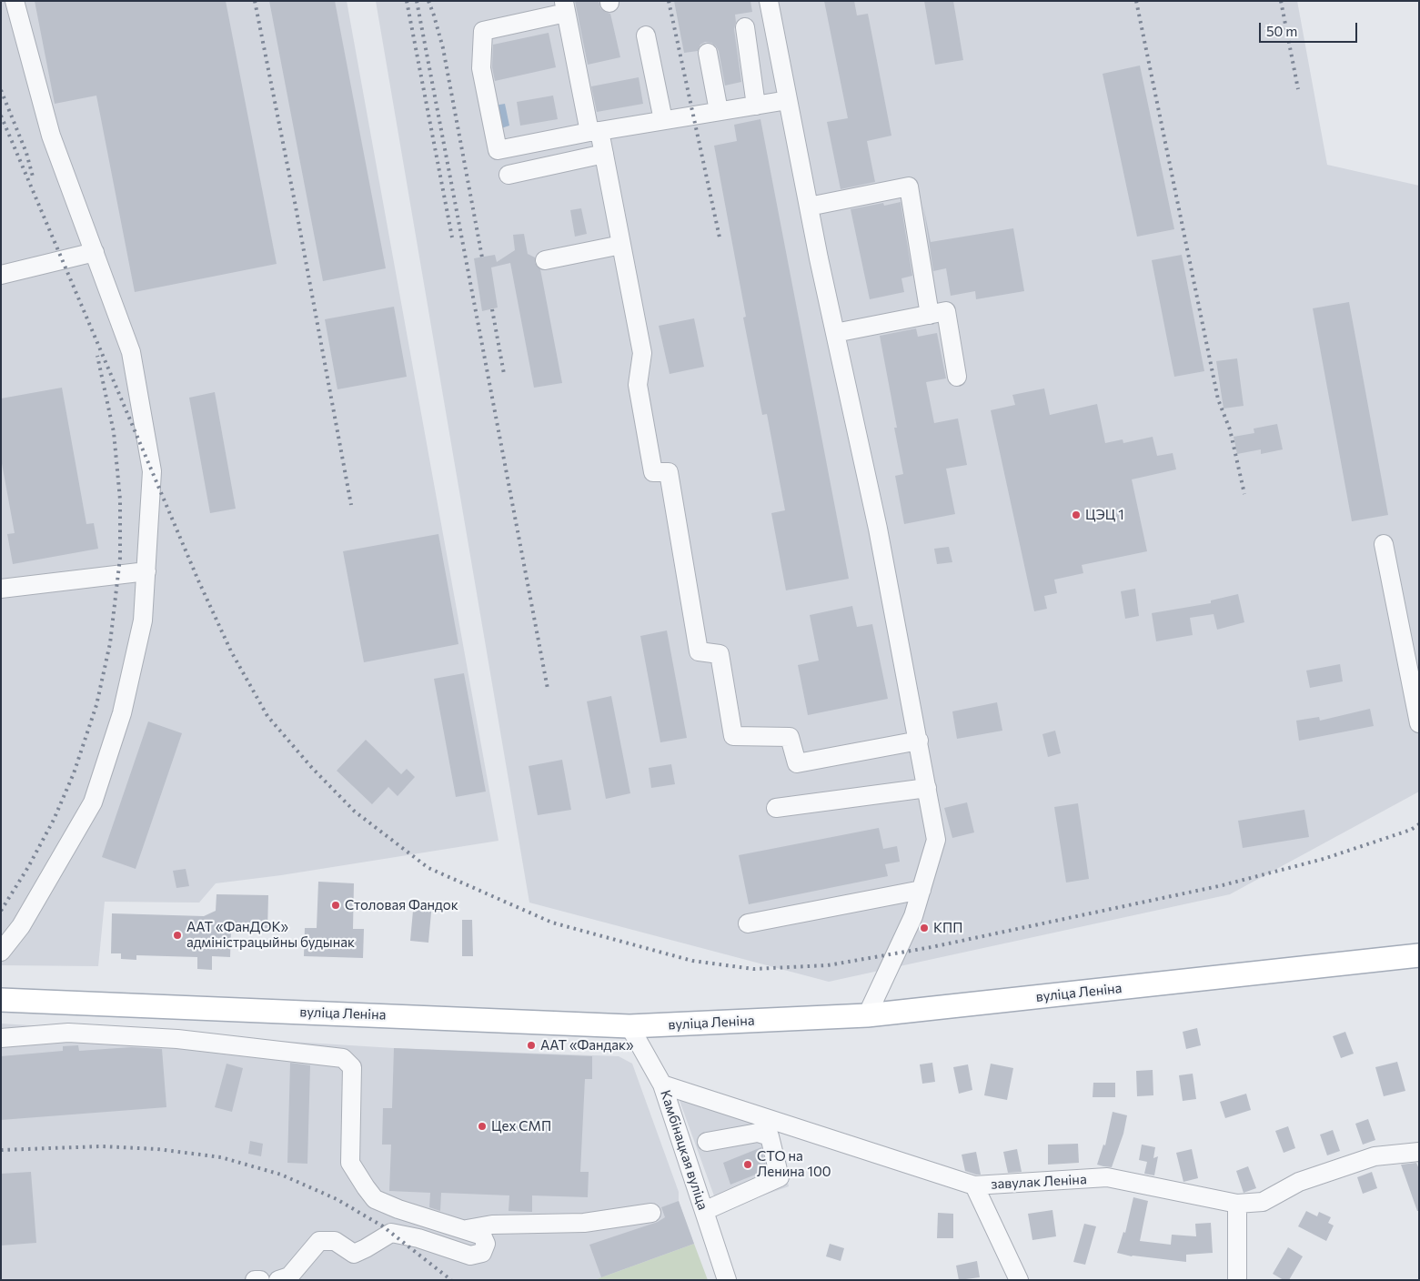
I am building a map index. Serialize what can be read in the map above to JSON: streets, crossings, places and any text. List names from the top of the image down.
{
  "streets": {
    "main road": ["вуліца Леніна"],
    "street": ["Камбінацкая вуліца", "завулак Леніна"]
  },
  "crossings": [
    ["вуліца Леніна", "Камбінацкая вуліца"],
    ["Камбінацкая вуліца", "завулак Леніна"]
  ],
  "places": [
    "ЦЭЦ 1",
    "Столовая Фандок",
    "КПП",
    "ААТ «ФанДОК» адміністрацыйны будынак",
    "ААТ «Фандак»",
    "Цех СМП",
    "СТО на Ленина 100"
  ],
  "scale_bar": "50 m"
}
